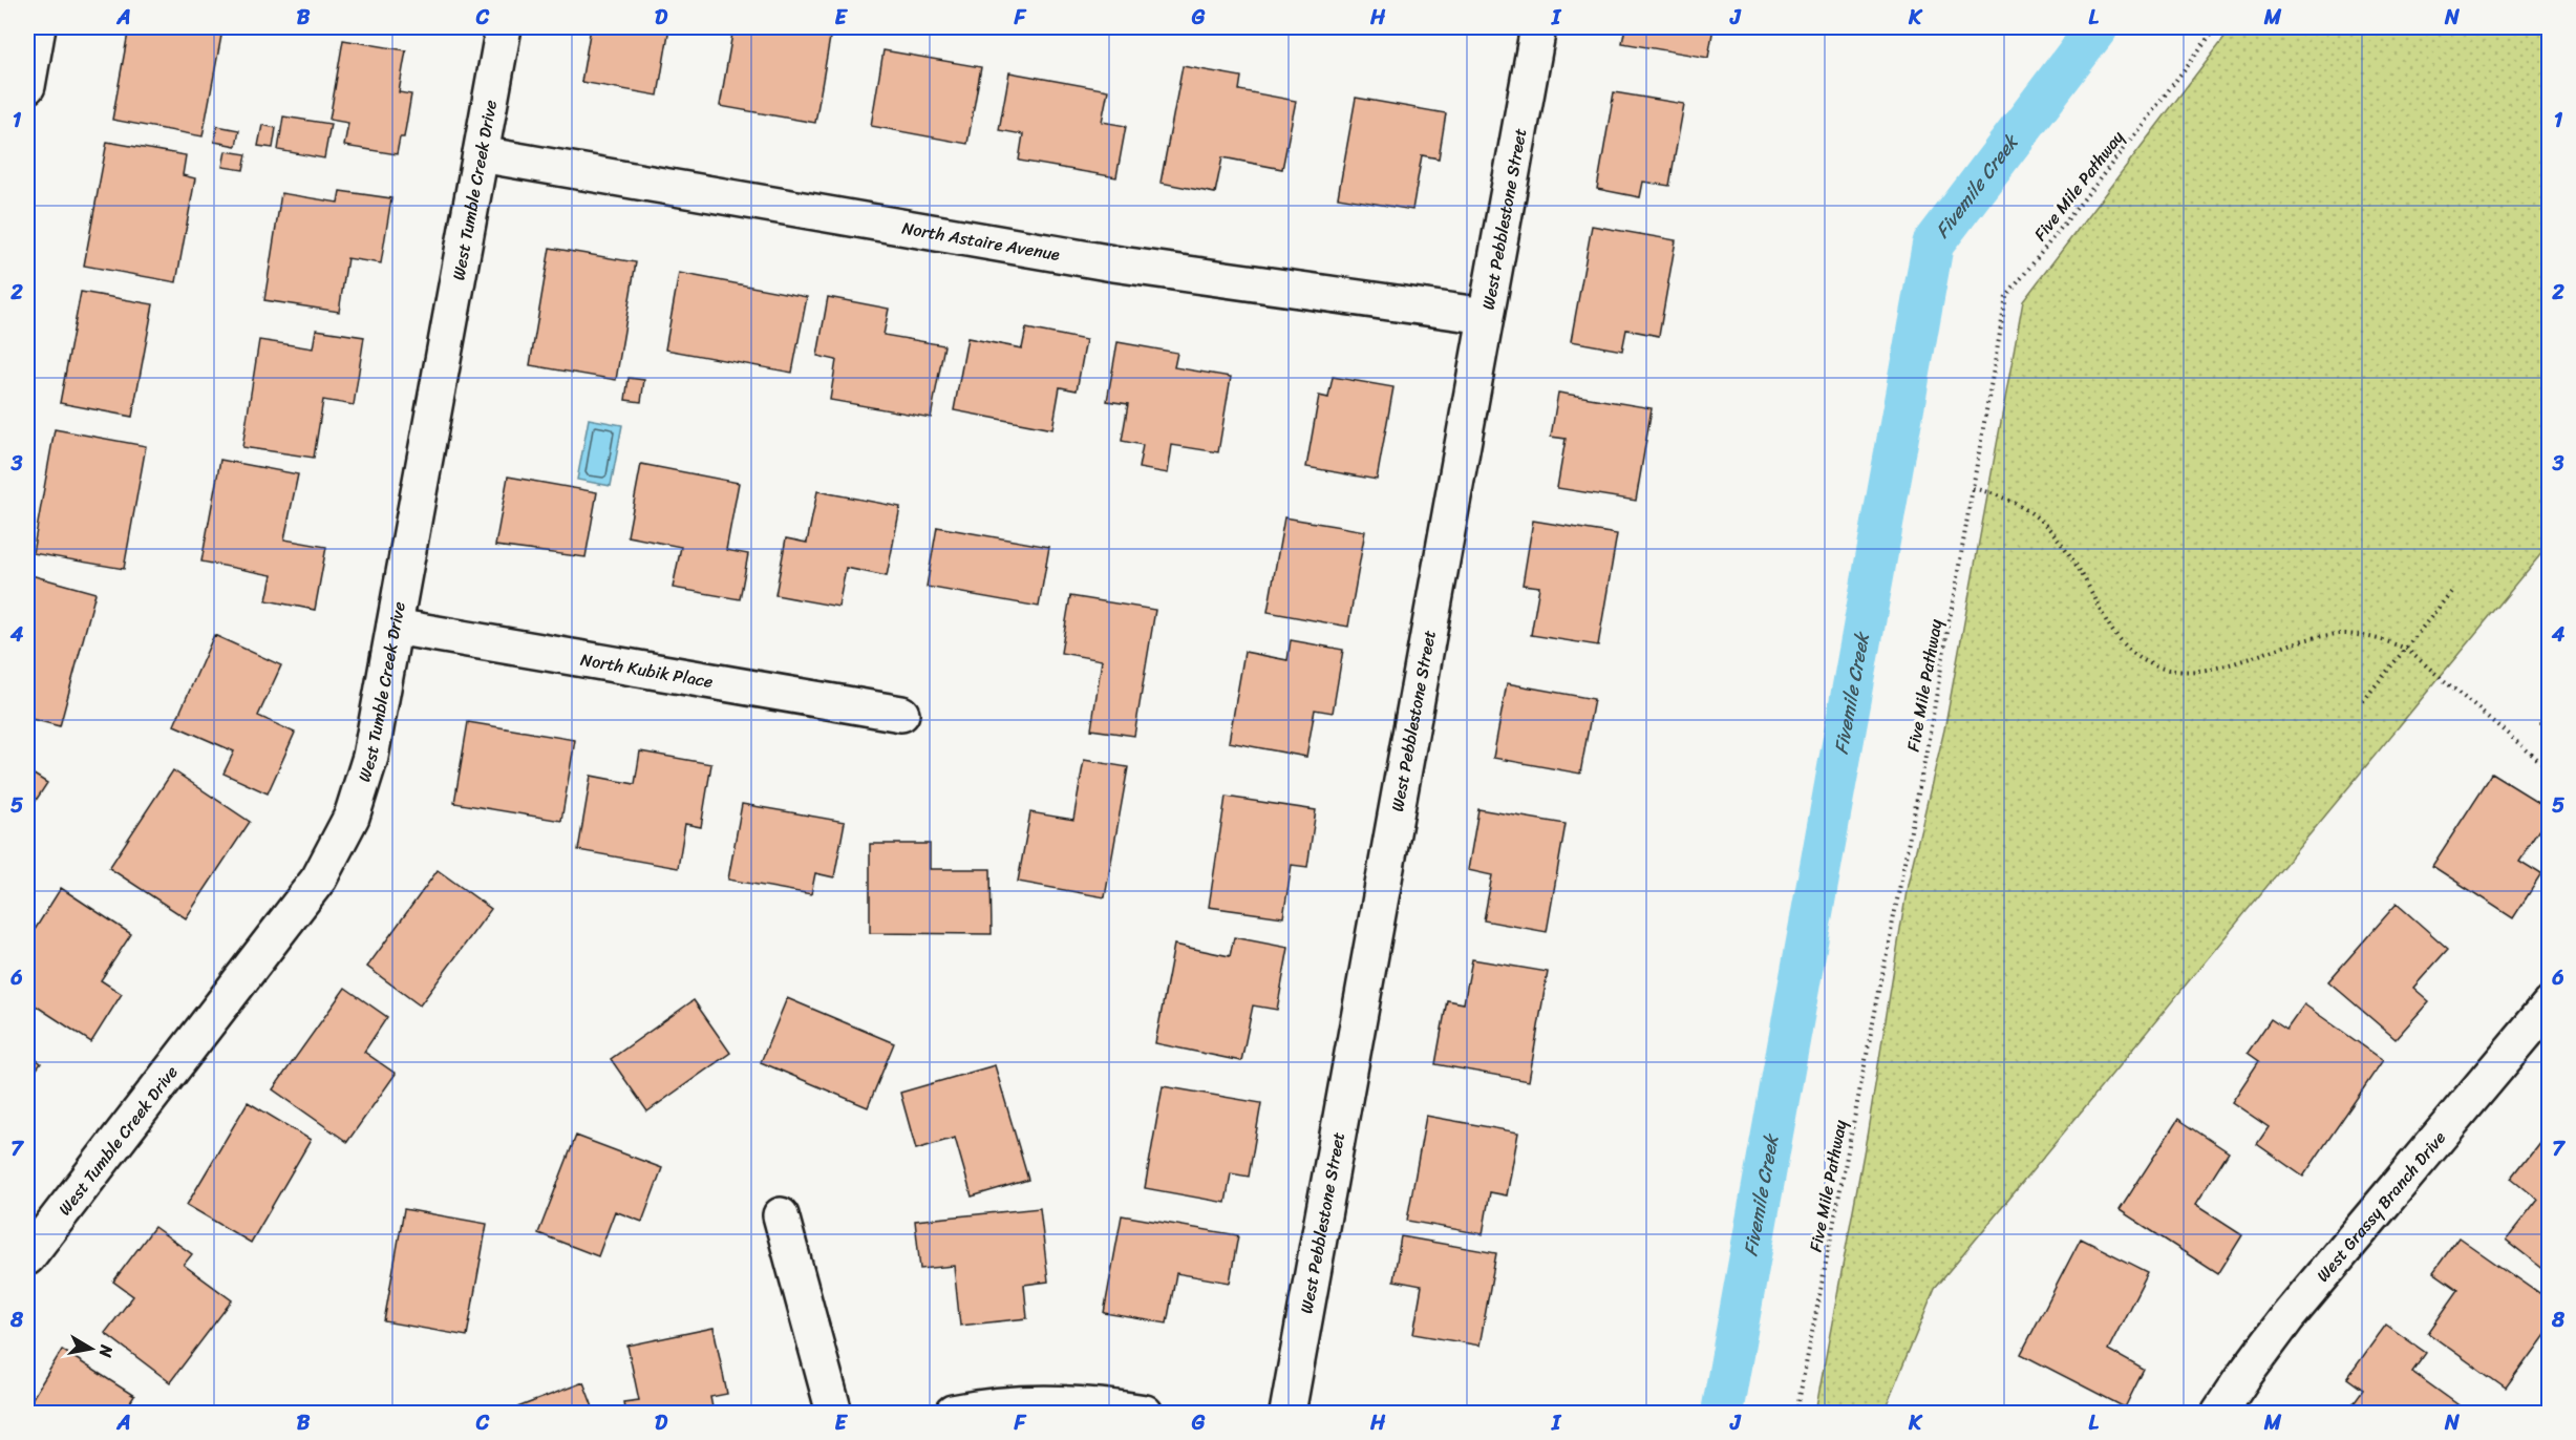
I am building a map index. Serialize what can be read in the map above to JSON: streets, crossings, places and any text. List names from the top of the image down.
{
  "streets": {
    "street": [
      "West Tumble Creek Drive",
      "West Pebblestone Street",
      "North Astaire Avenue",
      "North Kubik Place",
      "West Grassy Branch Drive"
    ],
    "path": ["Five Mile Pathway"]
  },
  "crossings": [
    ["West Tumble Creek Drive", "North Astaire Avenue"],
    ["West Tumble Creek Drive", "North Kubik Place"],
    ["West Pebblestone Street", "North Astaire Avenue"]
  ],
  "water": ["Fivemile Creek"],
  "north": "right",
  "grid": {
    "columns": [
      "A",
      "B",
      "C",
      "D",
      "E",
      "F",
      "G",
      "H",
      "I",
      "J",
      "K",
      "L",
      "M",
      "N"
    ],
    "rows": [
      "1",
      "2",
      "3",
      "4",
      "5",
      "6",
      "7",
      "8"
    ]
  }
}
